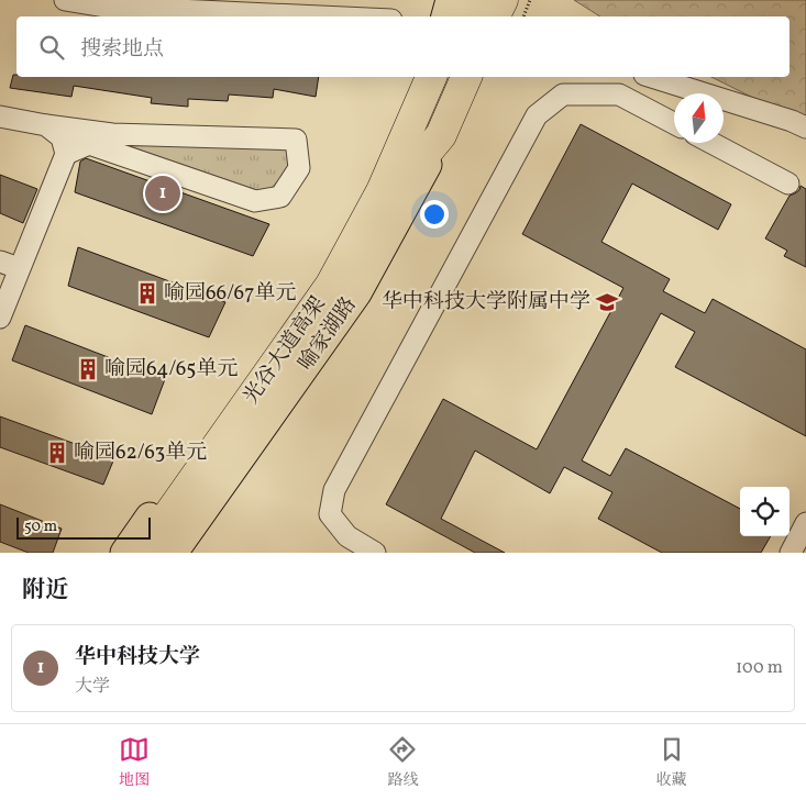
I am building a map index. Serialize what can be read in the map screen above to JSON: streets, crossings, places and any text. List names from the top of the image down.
{
  "streets": {
    "highway": ["光谷大道高架"],
    "main road": ["喻家湖路"]
  },
  "places": {
    "building": ["喻园66/67单元", "喻园64/65单元", "喻园62/63单元"],
    "school or university": ["华中科技大学附属中学"]
  },
  "scale_bar": "50 m",
  "north": "top",
  "page": {
    "search": "搜索地点",
    "pins": "1",
    "scale": "50 m",
    "heading": "附近",
    "list": [
      {
        "mark": "1",
        "name": "华中科技大学",
        "note": "大学",
        "value": "100 m"
      }
    ],
    "nav": ["地图", "路线", "收藏"]
  }
}
